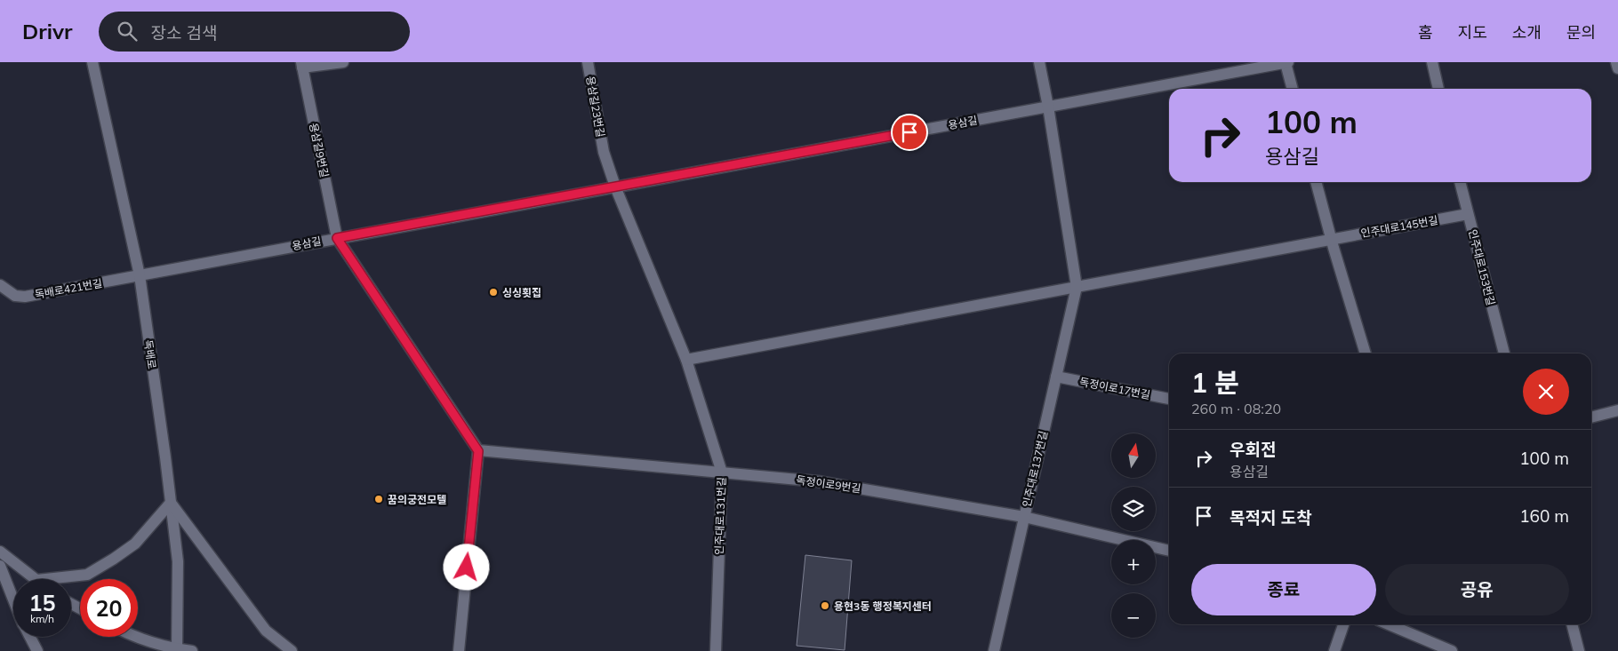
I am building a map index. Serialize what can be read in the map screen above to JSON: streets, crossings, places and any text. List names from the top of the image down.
{
  "streets": {
    "main road": [
      "용삼길23번길",
      "용삼길",
      "용삼길9번길",
      "인주대로145번길",
      "인주대로153번길",
      "독배로421번길",
      "독배로",
      "독정이로17번길",
      "인주대로137번길",
      "독정이로9번길",
      "인주대로131번길"
    ]
  },
  "crossings": [
    ["용삼길23번길", "인주대로131번길"],
    ["용삼길", "용삼길9번길"],
    ["용삼길", "독배로421번길"],
    ["용삼길", "독배로"],
    ["용삼길", "인주대로137번길"],
    ["용삼길", "인주대로131번길"],
    ["인주대로145번길", "인주대로153번길"],
    ["독배로421번길", "독배로"],
    ["독정이로17번길", "인주대로137번길"],
    ["인주대로137번길", "독정이로9번길"],
    ["독정이로9번길", "인주대로131번길"]
  ],
  "places": ["싱싱횟집", "꿈의궁전모텔", "용현3동 행정복지센터"],
  "north": "top",
  "page": {
    "header": "Drivr",
    "search": "장소 검색",
    "nav": [
      "홈",
      "지도",
      "소개",
      "문의"
    ],
    "turn": ["100 m", "용삼길"],
    "heading": ["1 분", "260 m · 08:20"],
    "list": [
      {
        "name": "우회전",
        "note": "용삼길",
        "value": "100 m"
      },
      {
        "name": "목적지 도착",
        "value": "160 m"
      }
    ],
    "map_buttons": ["+", "−"],
    "buttons": ["종료", "공유"],
    "speed": "15 km/h",
    "limit": "20"
  }
}
